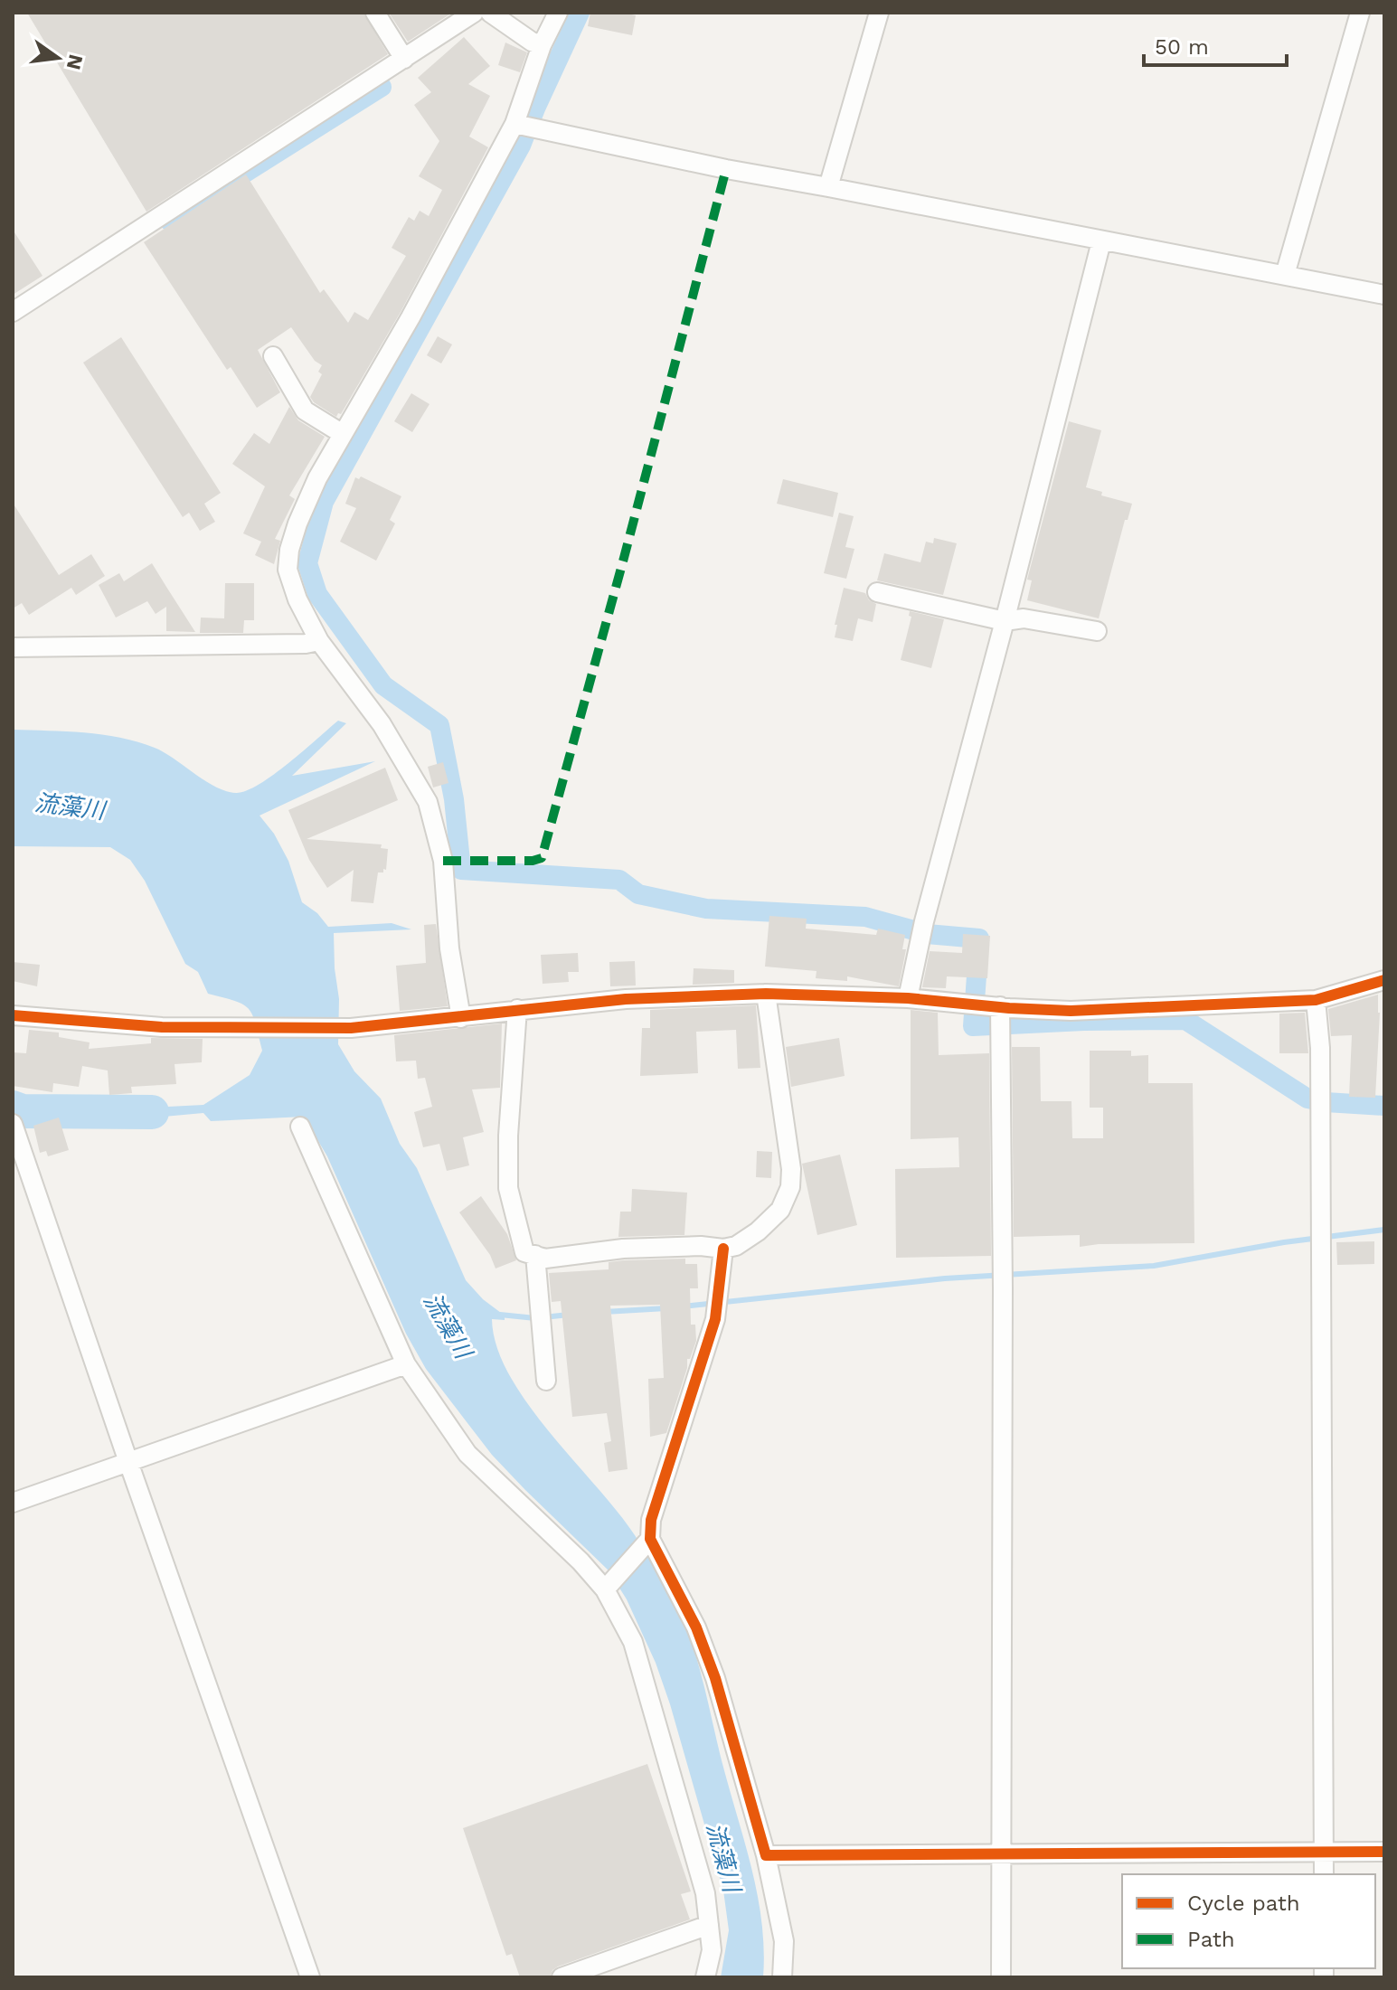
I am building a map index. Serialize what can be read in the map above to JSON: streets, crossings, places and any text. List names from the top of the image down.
{
  "water": ["流藻川"],
  "legend": ["Cycle path", "Path"],
  "scale_bar": "50 m",
  "north": "right"
}
